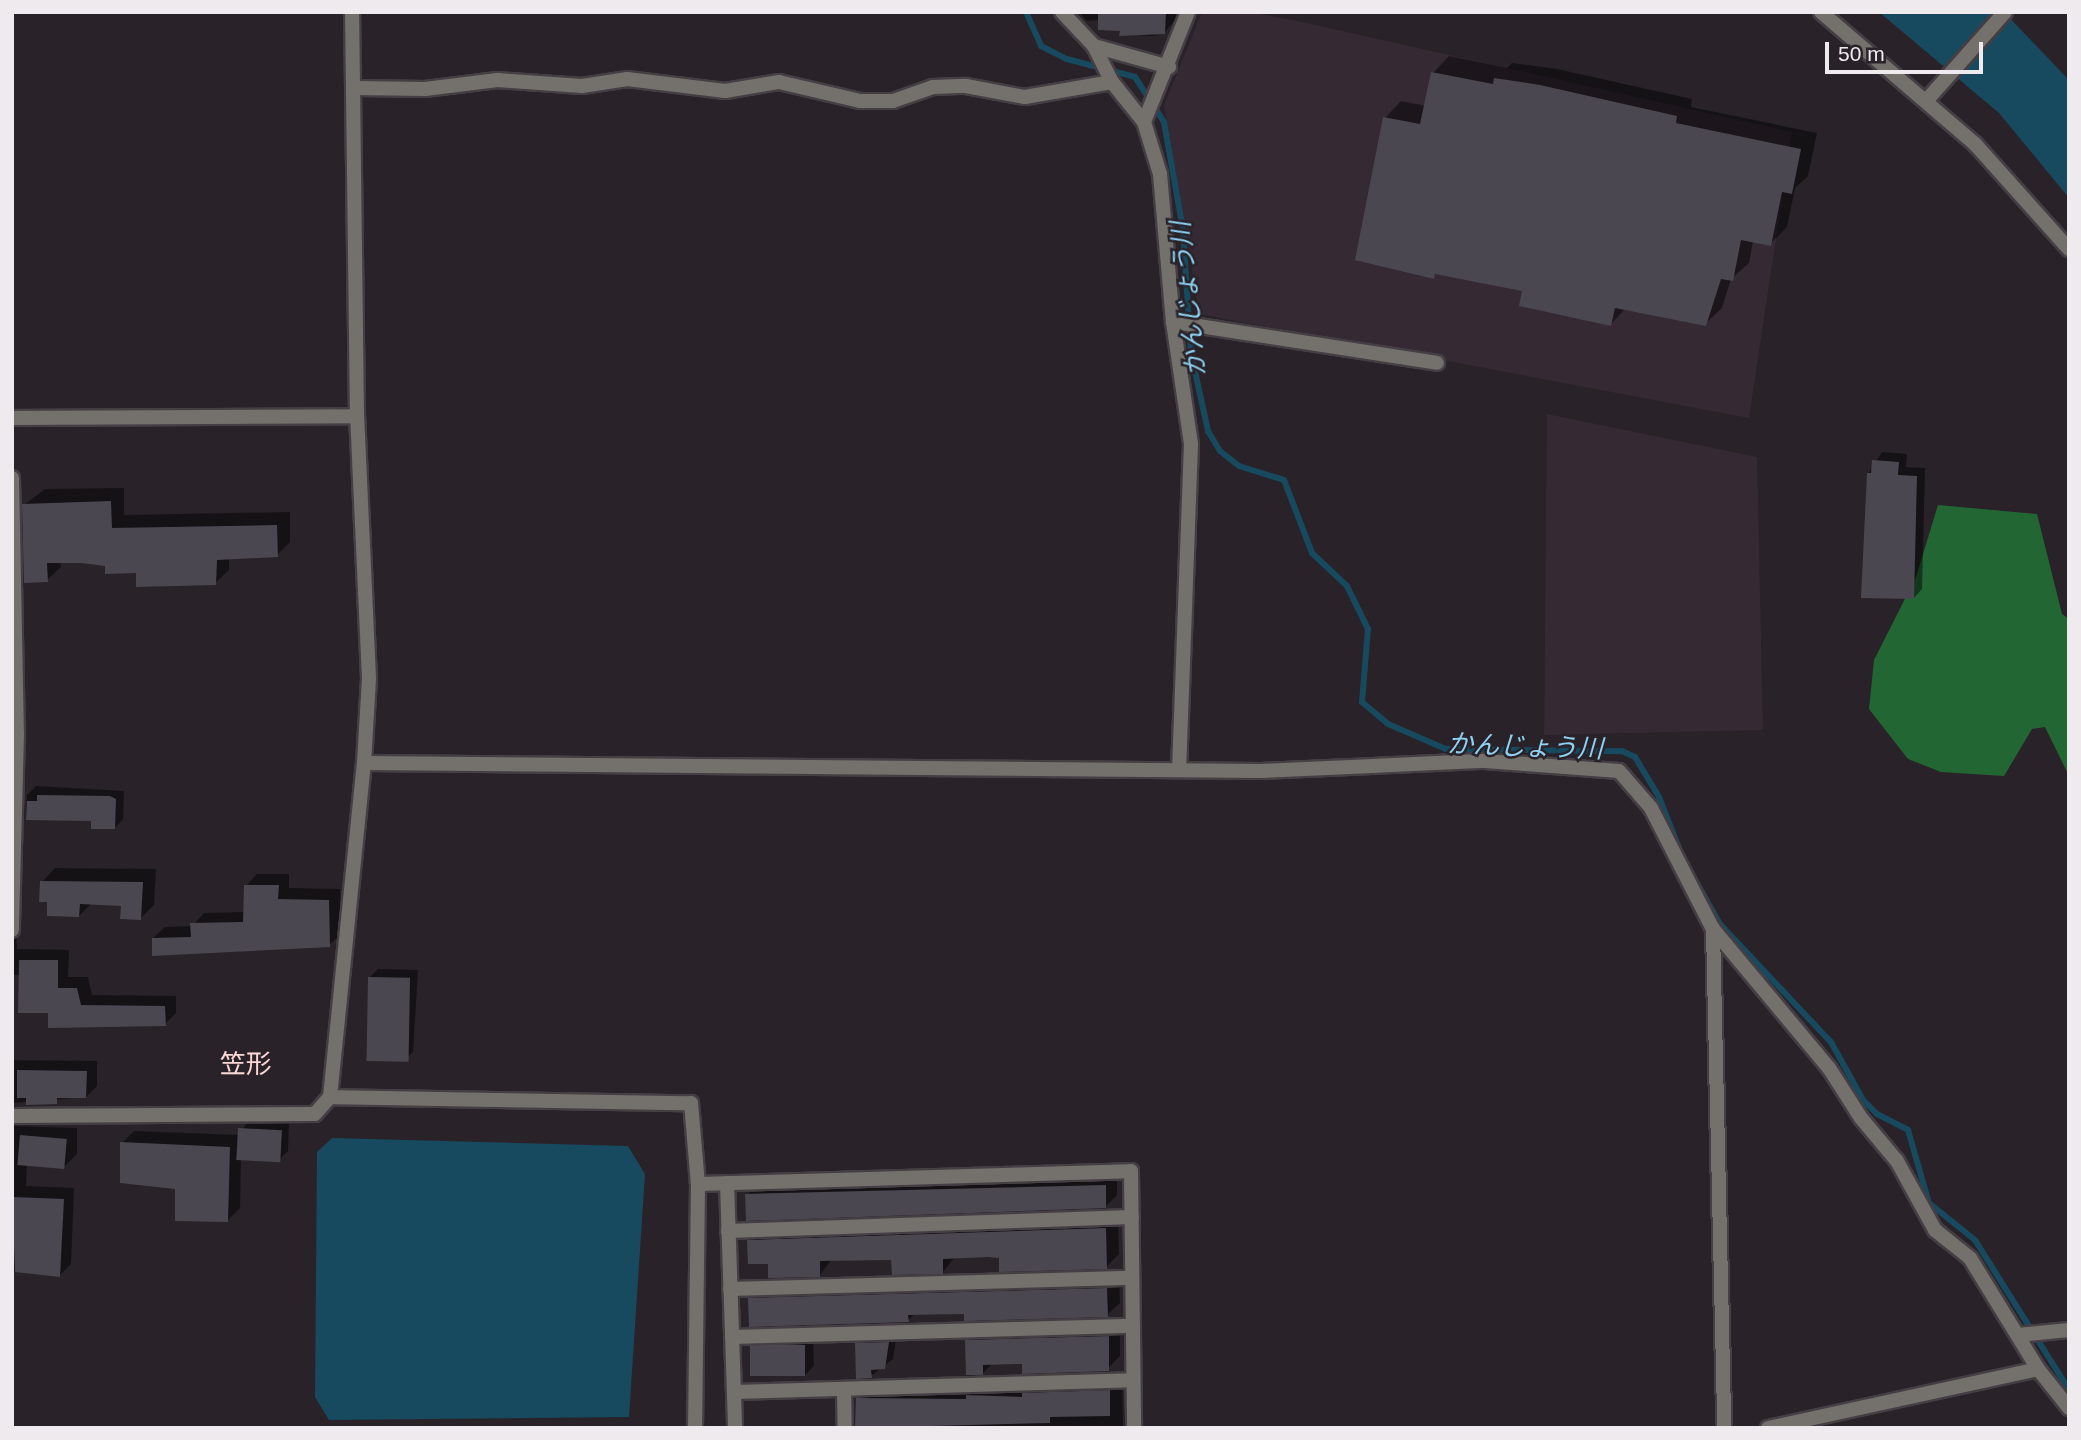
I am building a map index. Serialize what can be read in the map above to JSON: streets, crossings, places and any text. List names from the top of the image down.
{
  "districts": ["笠形"],
  "water": ["かんじょう川"],
  "scale_bar": "50 m"
}
